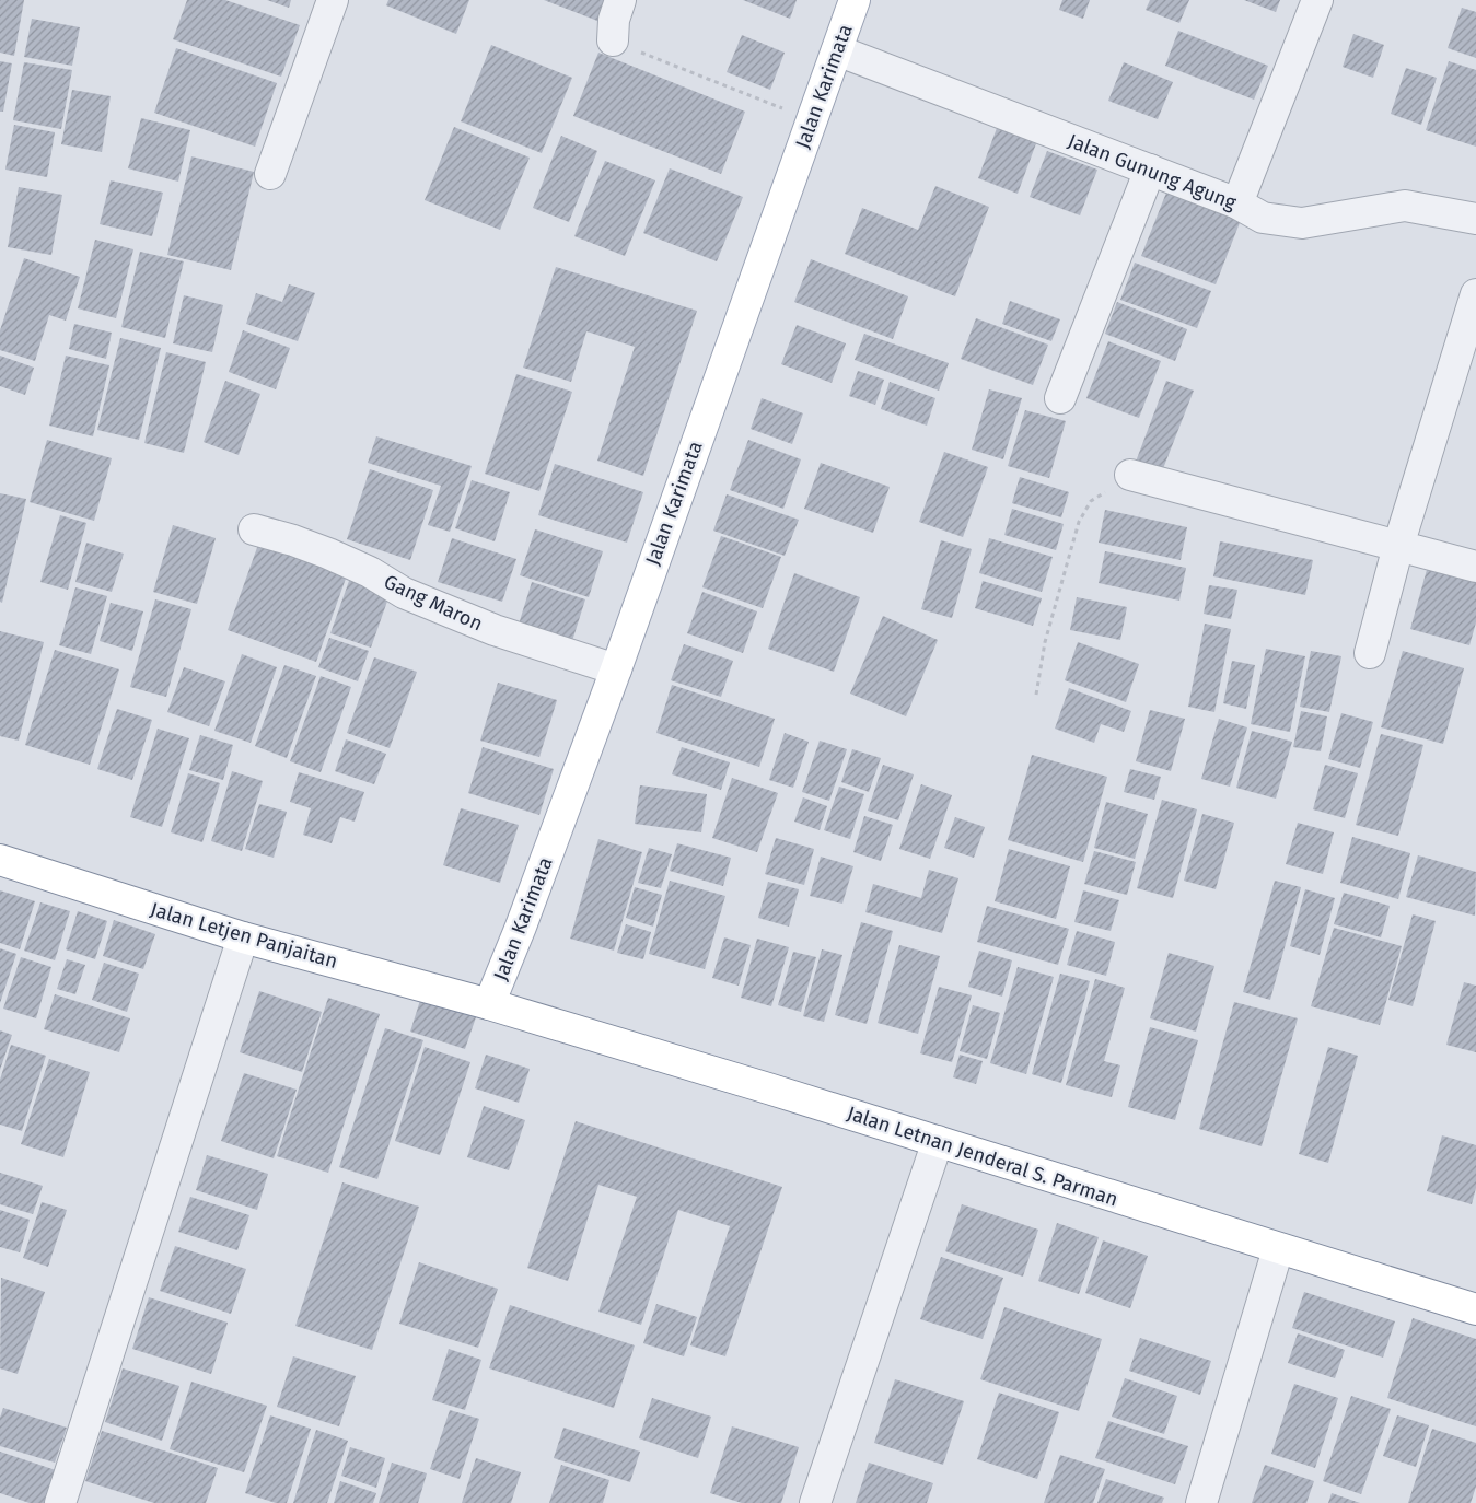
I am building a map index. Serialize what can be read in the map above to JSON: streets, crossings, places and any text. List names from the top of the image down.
{
  "streets": {
    "main road": ["Jalan Karimata", "Jalan Letjen Panjaitan", "Jalan Letnan Jenderal S. Parman"],
    "street": ["Jalan Gunung Agung", "Gang Maron"]
  },
  "crossings": [
    ["Jalan Karimata", "Jalan Gunung Agung"],
    ["Jalan Karimata", "Gang Maron"],
    ["Jalan Karimata", "Jalan Letjen Panjaitan"],
    ["Jalan Karimata", "Jalan Letnan Jenderal S. Parman"],
    ["Jalan Letjen Panjaitan", "Jalan Letnan Jenderal S. Parman"]
  ]
}
